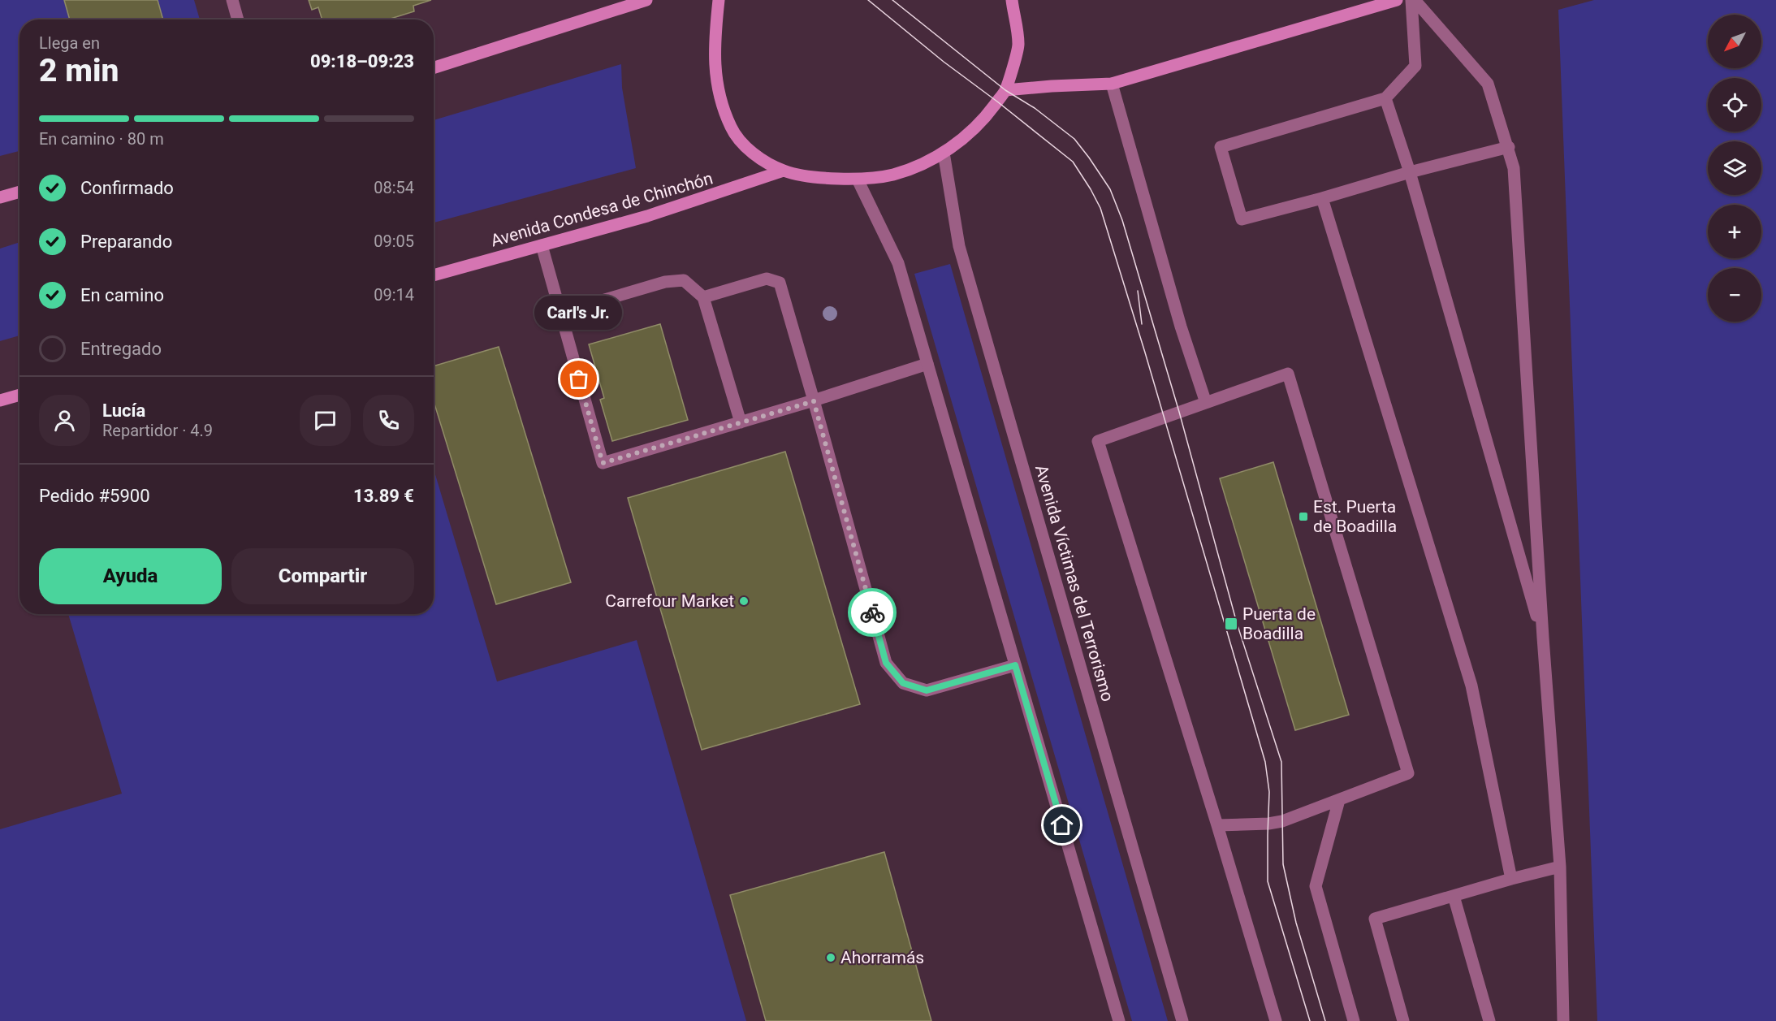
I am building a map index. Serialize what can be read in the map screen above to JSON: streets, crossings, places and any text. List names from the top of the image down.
{
  "streets": {
    "street": ["Avenida Condesa de Chinchón", "Avenida Víctimas del Terrorismo"]
  },
  "places": {
    "other": ["Carl's Jr.", "Carrefour Market", "Ahorramás"],
    "transit": ["Est. Puerta de Boadilla", "Puerta de Boadilla"]
  },
  "north": "bottom left",
  "page": {
    "map_buttons": ["+", "−"],
    "heading": ["2 min", "Llega en", "09:18–09:23"],
    "panel": [
      "Lucía",
      "Repartidor · 4.9",
      "Pedido #5900",
      "13.89 €"
    ],
    "bar": "En camino · 80 m",
    "list": [
      ["Confirmado", "08:54"],
      ["Preparando", "09:05"],
      ["En camino", "09:14"],
      "Entregado"
    ],
    "bubble": "Carl's Jr.",
    "buttons": ["Ayuda", "Compartir"]
  }
}
